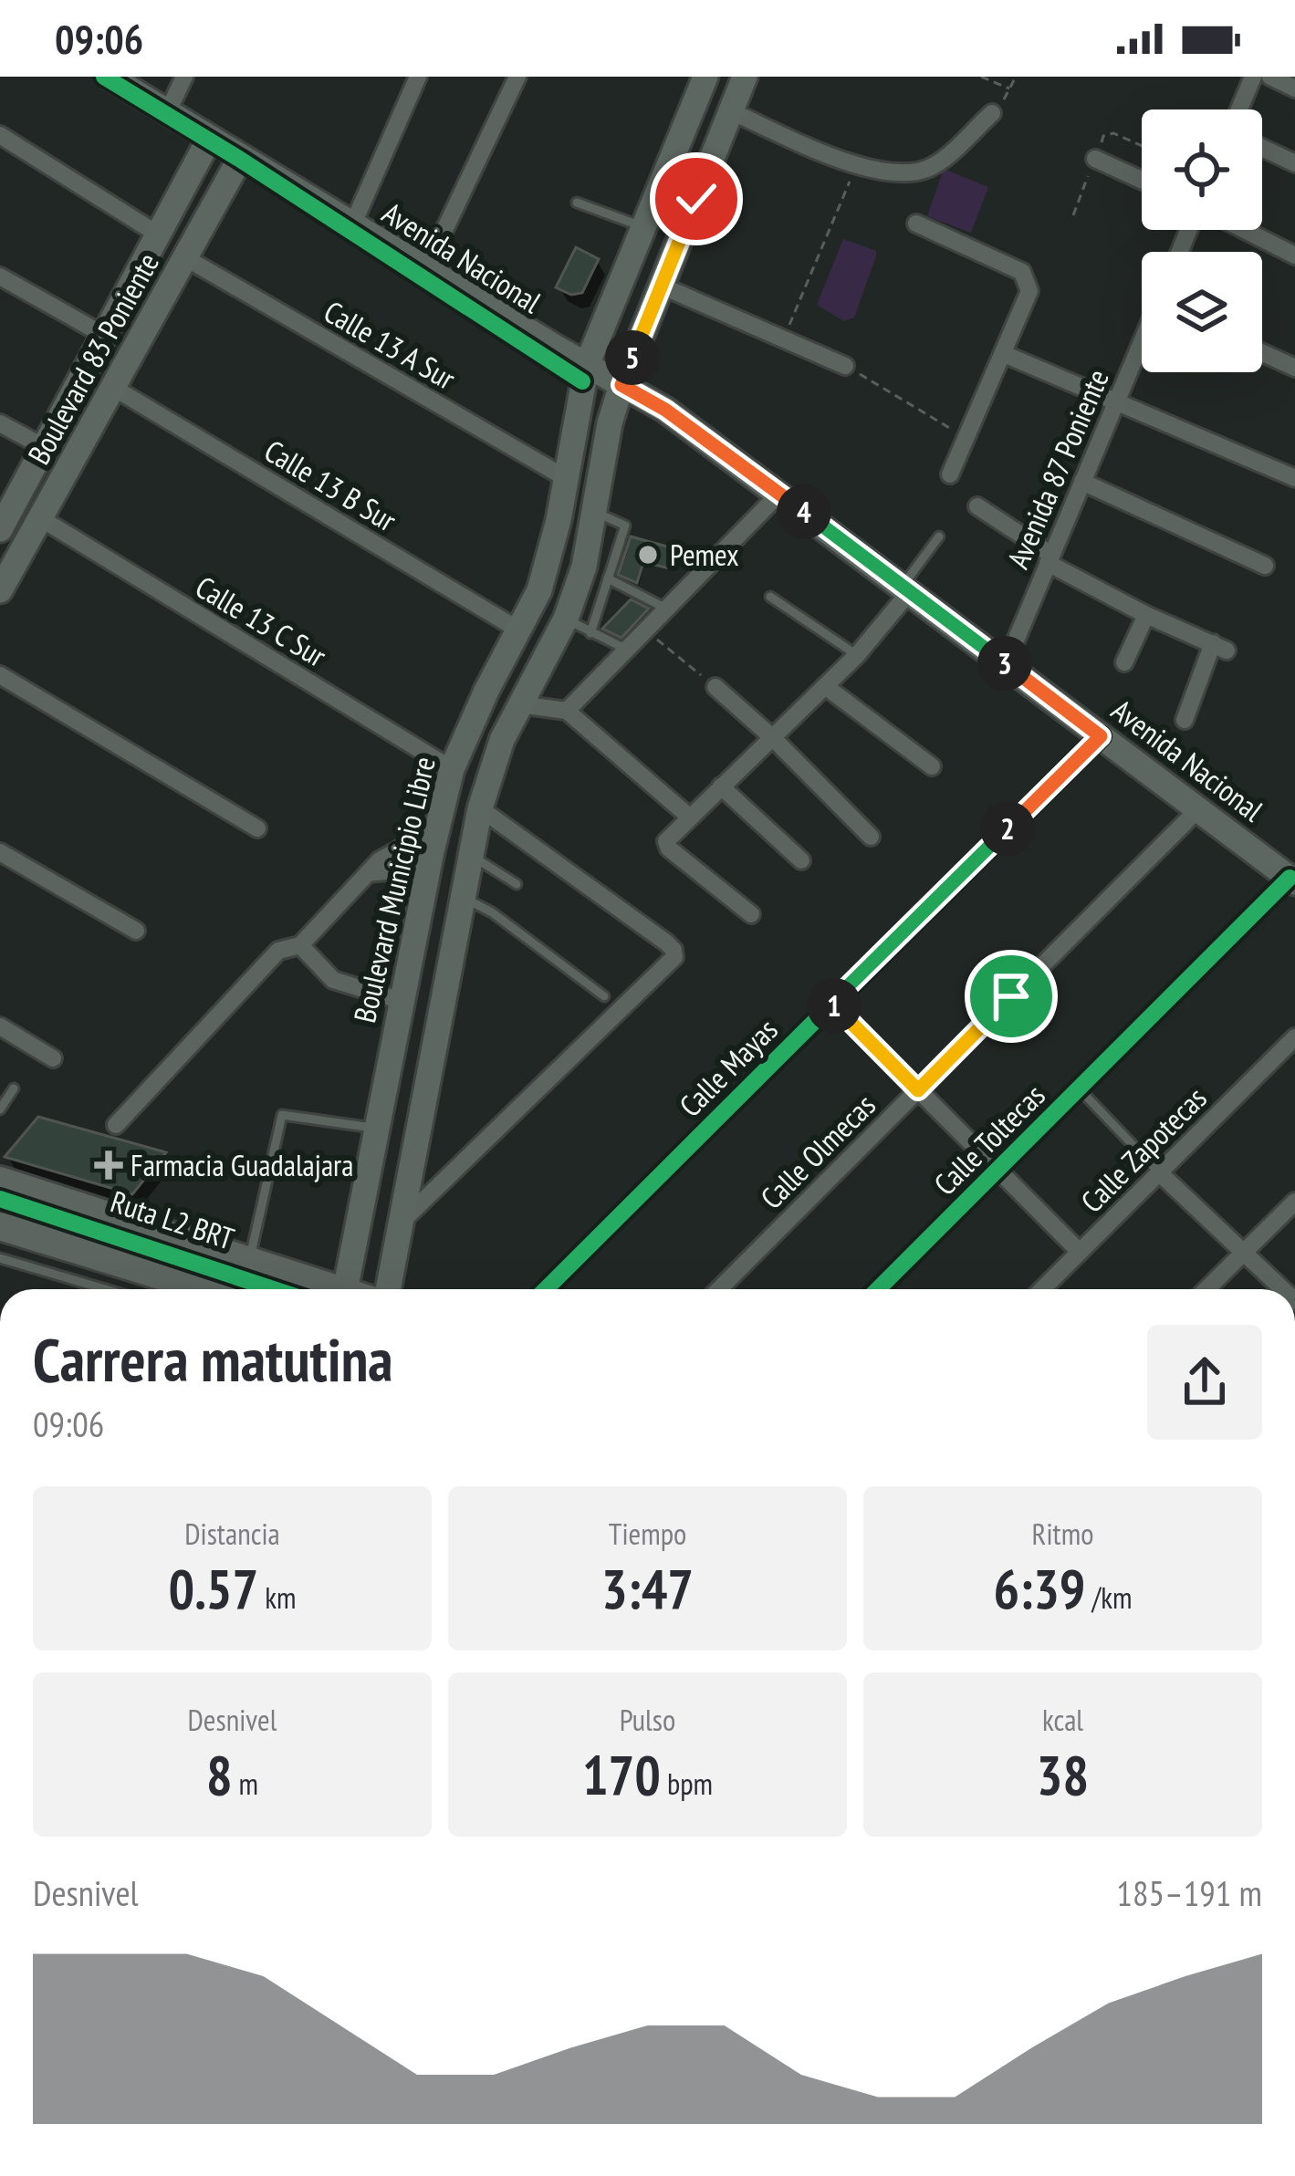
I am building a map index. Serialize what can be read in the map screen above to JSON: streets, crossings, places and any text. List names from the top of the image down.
{
  "streets": {
    "main road": ["Avenida Nacional", "Boulevard 83 Poniente", "Boulevard Municipio Libre"],
    "street": [
      "Calle 13 A Sur",
      "Avenida 87 Poniente",
      "Calle 13 B Sur",
      "Calle 13 C Sur",
      "Calle Mayas",
      "Calle Toltecas",
      "Calle Zapotecas",
      "Calle Olmecas"
    ],
    "lane": ["Ruta L2 BRT"]
  },
  "crossings": [
    ["Avenida Nacional", "Boulevard 83 Poniente"],
    ["Avenida Nacional", "Avenida 87 Poniente"],
    ["Avenida Nacional", "Boulevard Municipio Libre"],
    ["Avenida Nacional", "Calle Mayas"],
    ["Avenida Nacional", "Calle Toltecas"],
    ["Avenida Nacional", "Calle Olmecas"],
    ["Calle 13 A Sur", "Boulevard 83 Poniente"],
    ["Calle 13 A Sur", "Boulevard Municipio Libre"],
    ["Boulevard 83 Poniente", "Calle 13 B Sur"],
    ["Boulevard 83 Poniente", "Calle 13 C Sur"],
    ["Calle 13 B Sur", "Boulevard Municipio Libre"],
    ["Calle 13 C Sur", "Boulevard Municipio Libre"]
  ],
  "places": {
    "other": ["Pemex"],
    "health": ["Farmacia Guadalajara"]
  },
  "page": {
    "status": "09:06",
    "pins": [
      "5",
      "4",
      "3",
      "2",
      "1"
    ],
    "heading": ["Carrera matutina", "09:06"],
    "stats": [
      ["Distancia", "0.57 km"],
      ["Tiempo", "3:47"],
      ["Ritmo", "6:39 /km"],
      ["Desnivel", "8 m"],
      ["Pulso", "170 bpm"],
      ["kcal", "38"]
    ],
    "chart": ["Desnivel", "185–191 m"]
  }
}
